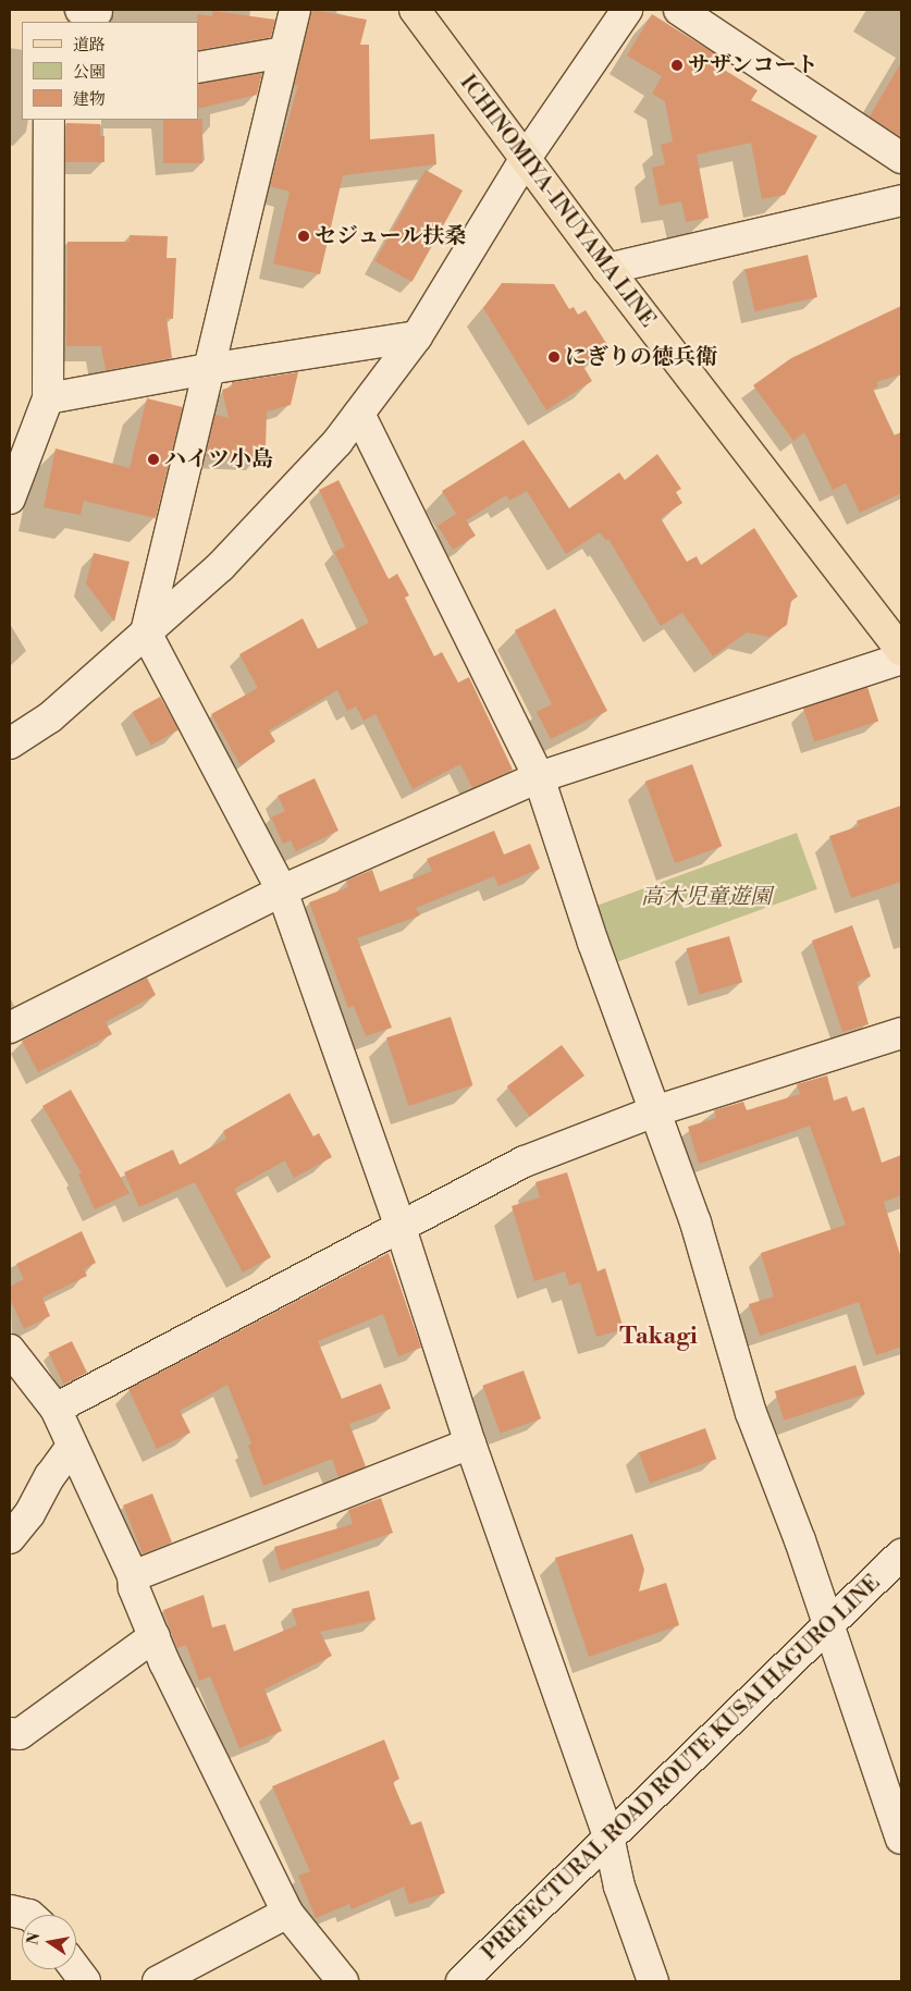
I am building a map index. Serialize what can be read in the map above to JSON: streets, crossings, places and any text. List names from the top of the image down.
{
  "streets": {
    "main road": ["ICHINOMIYA-INUYAMA LINE"],
    "street": ["PREFECTURAL ROAD ROUTE KUSAI HAGURO LINE"]
  },
  "districts": ["Takagi"],
  "parks": ["高木児童遊園"],
  "places": [
    "サザンコート",
    "セジュール扶桑",
    "にぎりの徳兵衛",
    "ハイツ小島"
  ],
  "legend": ["道路", "公園", "建物"],
  "north": "left"
}
